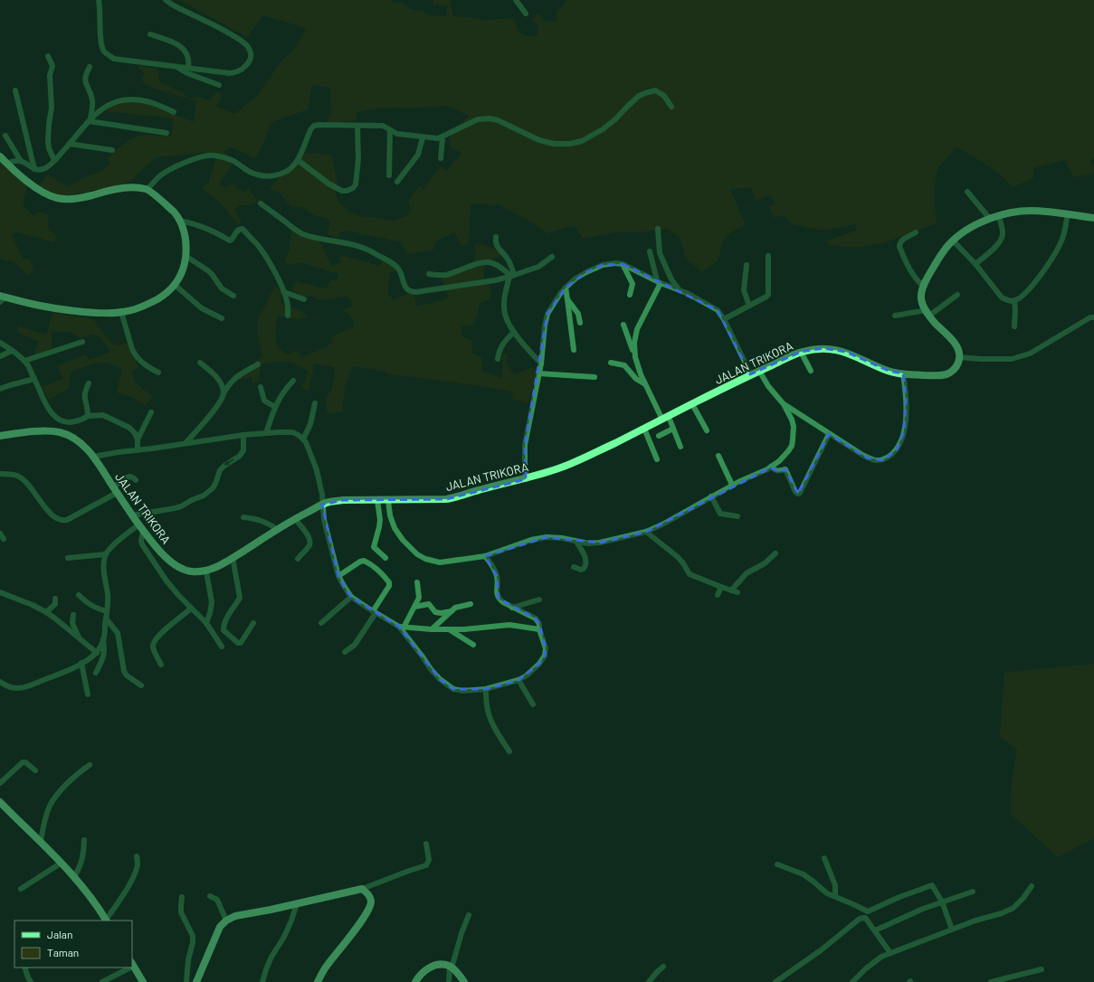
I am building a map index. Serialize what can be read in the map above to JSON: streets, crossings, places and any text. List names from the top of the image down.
{
  "streets": {
    "street": ["JALAN TRIKORA"]
  },
  "legend": ["Jalan", "Taman"]
}
